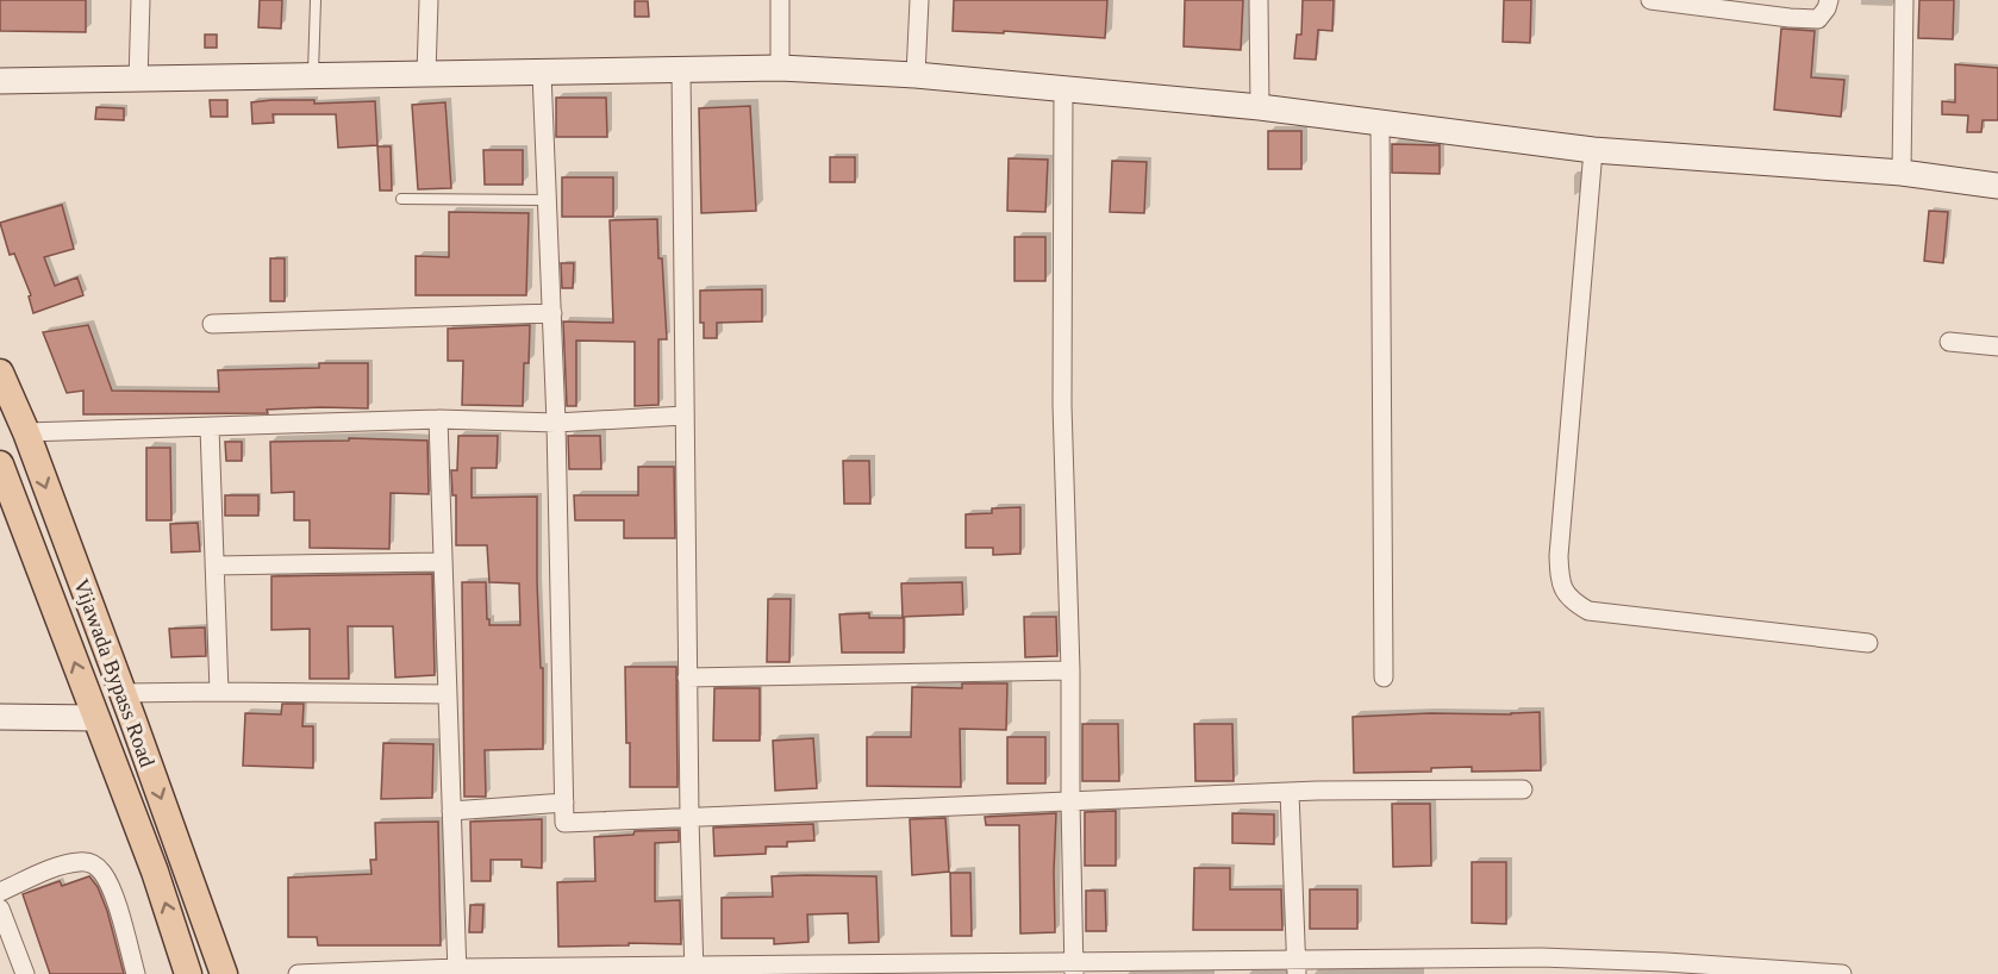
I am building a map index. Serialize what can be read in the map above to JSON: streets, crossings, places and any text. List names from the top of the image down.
{
  "streets": {
    "main road": ["Vijawada Bypass Road"]
  }
}
